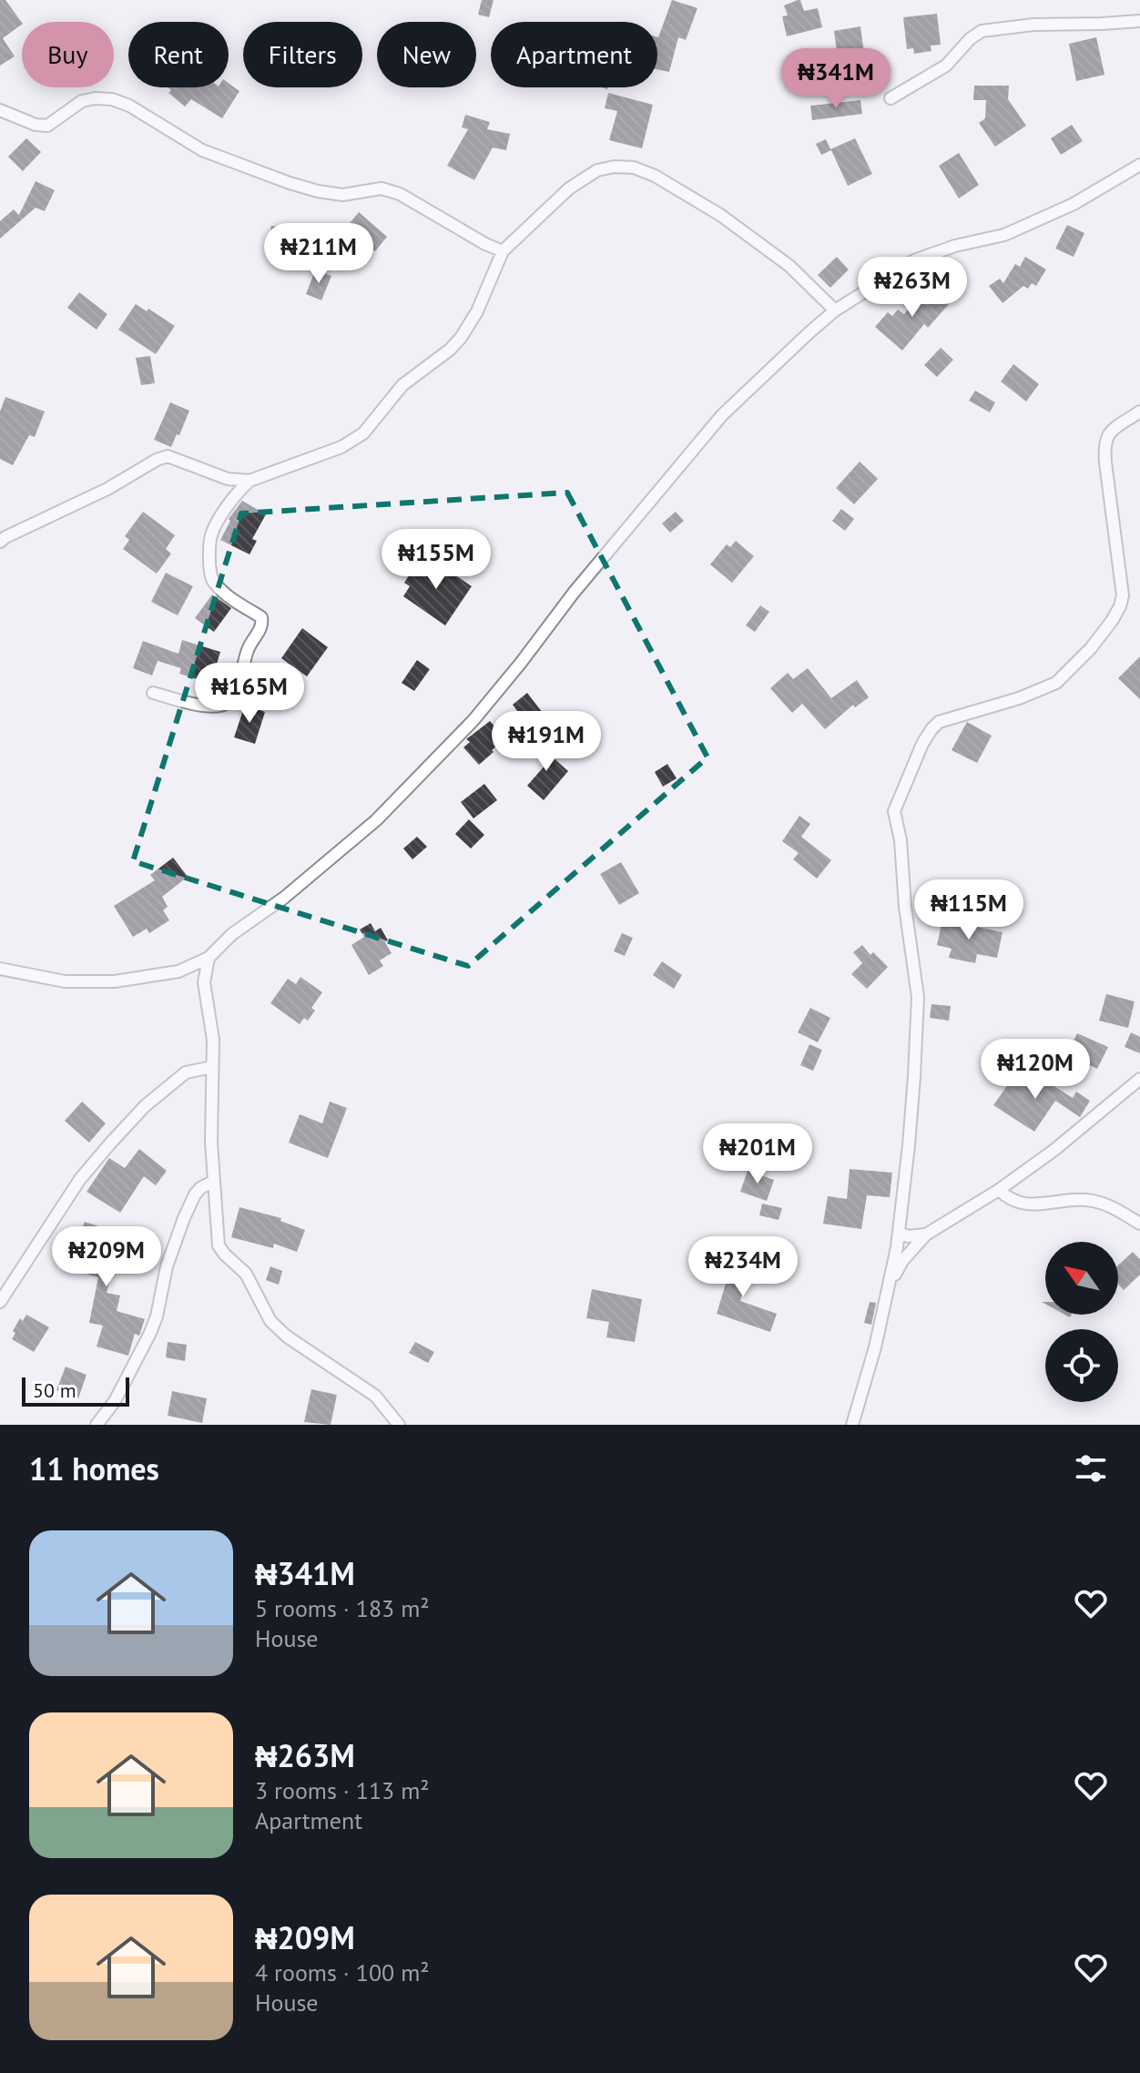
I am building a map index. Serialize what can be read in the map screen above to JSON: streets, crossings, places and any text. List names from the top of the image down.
{
  "scale_bar": "50 m",
  "north": "top left",
  "page": {
    "chip": [
      "Buy",
      "Rent",
      "Filters",
      "New",
      "Apartment"
    ],
    "price": [
      "₦341M",
      "₦211M",
      "₦263M",
      "₦155M",
      "₦165M",
      "₦191M",
      "₦115M",
      "₦120M",
      "₦201M",
      "₦209M",
      "₦234M"
    ],
    "scale": "50 m",
    "heading": "11 homes",
    "list": [
      {
        "name": "₦341M",
        "note": "5 rooms · 183 m² · House"
      },
      {
        "name": "₦263M",
        "note": "3 rooms · 113 m² · Apartment"
      },
      {
        "name": "₦209M",
        "note": "4 rooms · 100 m² · House"
      }
    ]
  }
}
